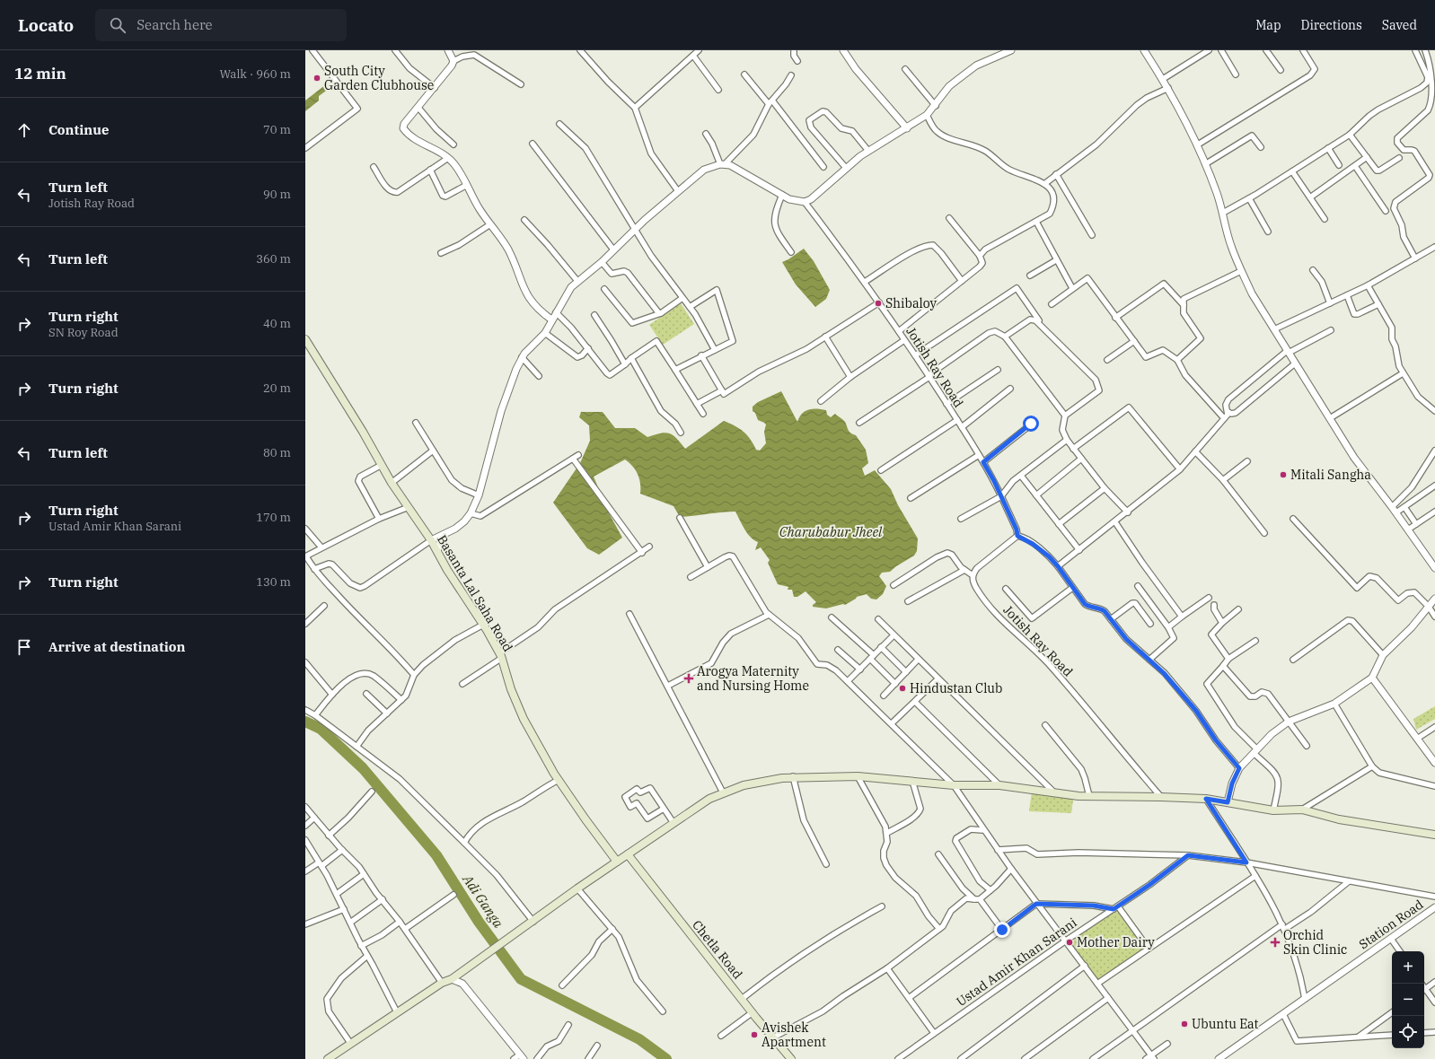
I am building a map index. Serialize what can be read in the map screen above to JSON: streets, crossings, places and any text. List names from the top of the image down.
{
  "streets": {
    "main road": ["Basanta Lal Saha Road", "Chetla Road"],
    "street": ["Jotish Ray Road", "Station Road", "Ustad Amir Khan Sarani"]
  },
  "water": ["Charubabur Jheel", "Adi Ganga"],
  "places": {
    "other": [
      "South City Garden Clubhouse",
      "Shibaloy",
      "Mitali Sangha",
      "Hindustan Club",
      "Mother Dairy",
      "Ubuntu Eat",
      "Avishek Apartment"
    ],
    "health": ["Arogya Maternity and Nursing Home", "Orchid Skin Clinic"]
  },
  "page": {
    "header": "Locato",
    "search": "Search here",
    "nav": ["Map", "Directions", "Saved"],
    "heading": ["12 min", "Walk · 960 m"],
    "list": [
      ["Continue", "70 m"],
      ["Turn left", "Jotish Ray Road", "90 m"],
      ["Turn left", "360 m"],
      ["Turn right", "SN Roy Road", "40 m"],
      ["Turn right", "20 m"],
      ["Turn left", "80 m"],
      ["Turn right", "Ustad Amir Khan Sarani", "170 m"],
      ["Turn right", "130 m"],
      "Arrive at destination"
    ],
    "map_buttons": ["+", "−"]
  }
}
